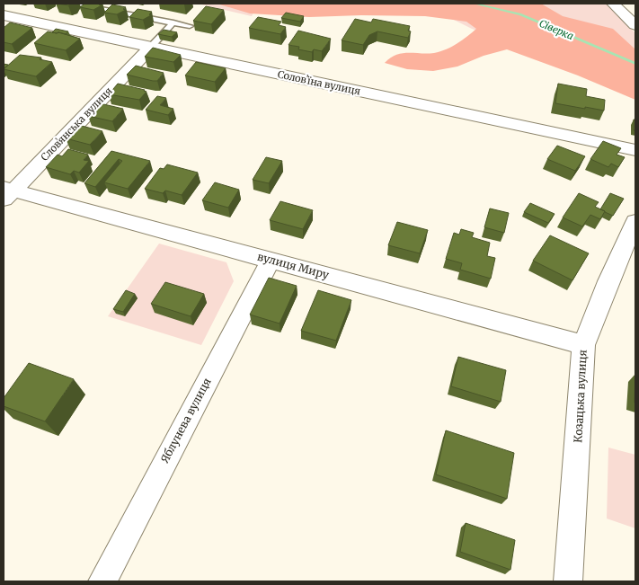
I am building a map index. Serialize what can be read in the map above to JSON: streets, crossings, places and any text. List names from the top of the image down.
{
  "streets": {
    "street": [
      "Соловʼїна вулиця",
      "Словʼянська вулиця",
      "вулиця Миру",
      "Козацька вулиця",
      "Яблунева вулиця"
    ]
  },
  "crossings": [
    ["Соловʼїна вулиця", "Словʼянська вулиця"],
    ["Словʼянська вулиця", "вулиця Миру"],
    ["вулиця Миру", "Козацька вулиця"],
    ["вулиця Миру", "Яблунева вулиця"]
  ],
  "water": ["Сіверка"]
}
